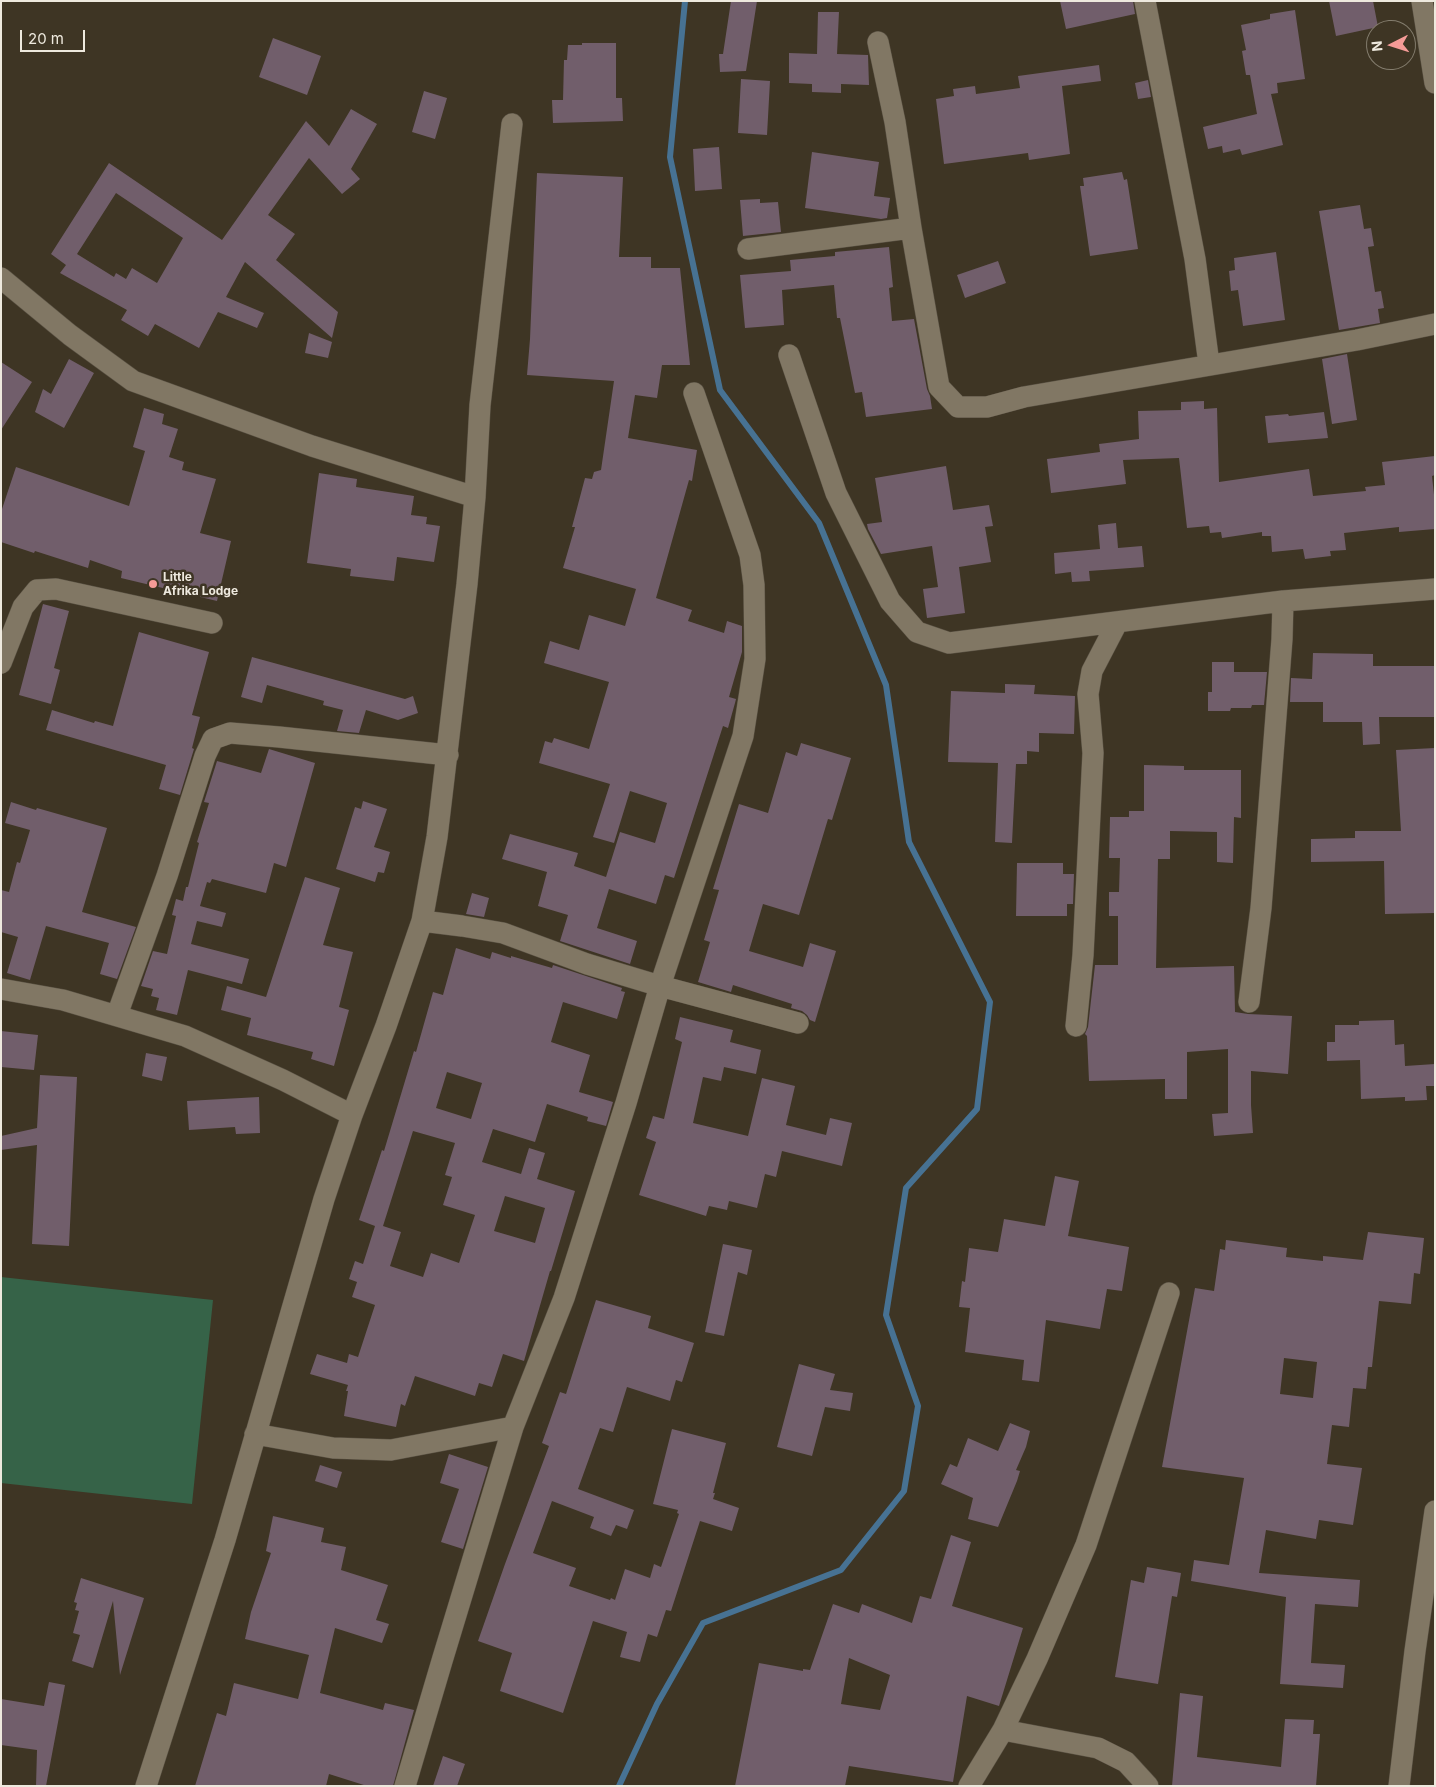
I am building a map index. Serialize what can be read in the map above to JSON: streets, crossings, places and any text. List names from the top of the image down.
{
  "places": ["Little Afrika Lodge"],
  "scale_bar": "20 m",
  "north": "left"
}
